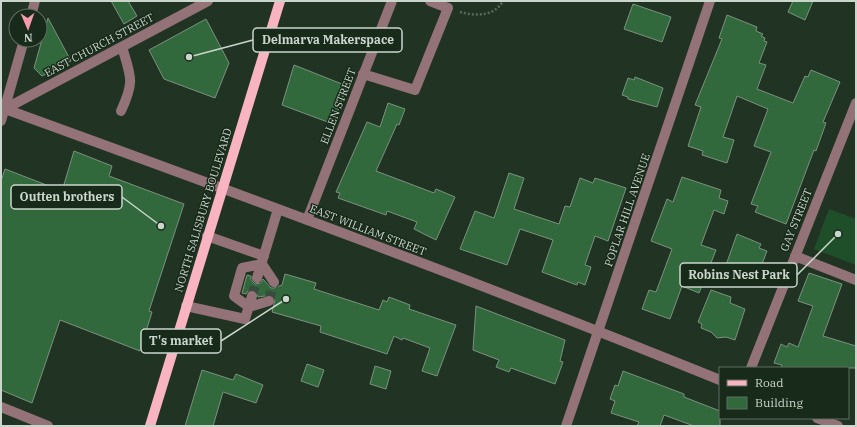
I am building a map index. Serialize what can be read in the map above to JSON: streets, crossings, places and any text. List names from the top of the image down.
{
  "streets": {
    "main road": ["NORTH SALISBURY BOULEVARD"],
    "street": [
      "EAST CHURCH STREET",
      "ELLEN STREET",
      "POPLAR HILL AVENUE",
      "GAY STREET",
      "EAST WILLIAM STREET"
    ]
  },
  "crossings": [
    ["EAST CHURCH STREET", "EAST WILLIAM STREET"],
    ["ELLEN STREET", "EAST WILLIAM STREET"],
    ["NORTH SALISBURY BOULEVARD", "EAST WILLIAM STREET"],
    ["POPLAR HILL AVENUE", "EAST WILLIAM STREET"]
  ],
  "places": [
    "Delmarva Makerspace",
    "Outten brothers",
    "Robins Nest Park",
    "T's market"
  ],
  "legend": ["Road", "Building"],
  "north": "bottom"
}
